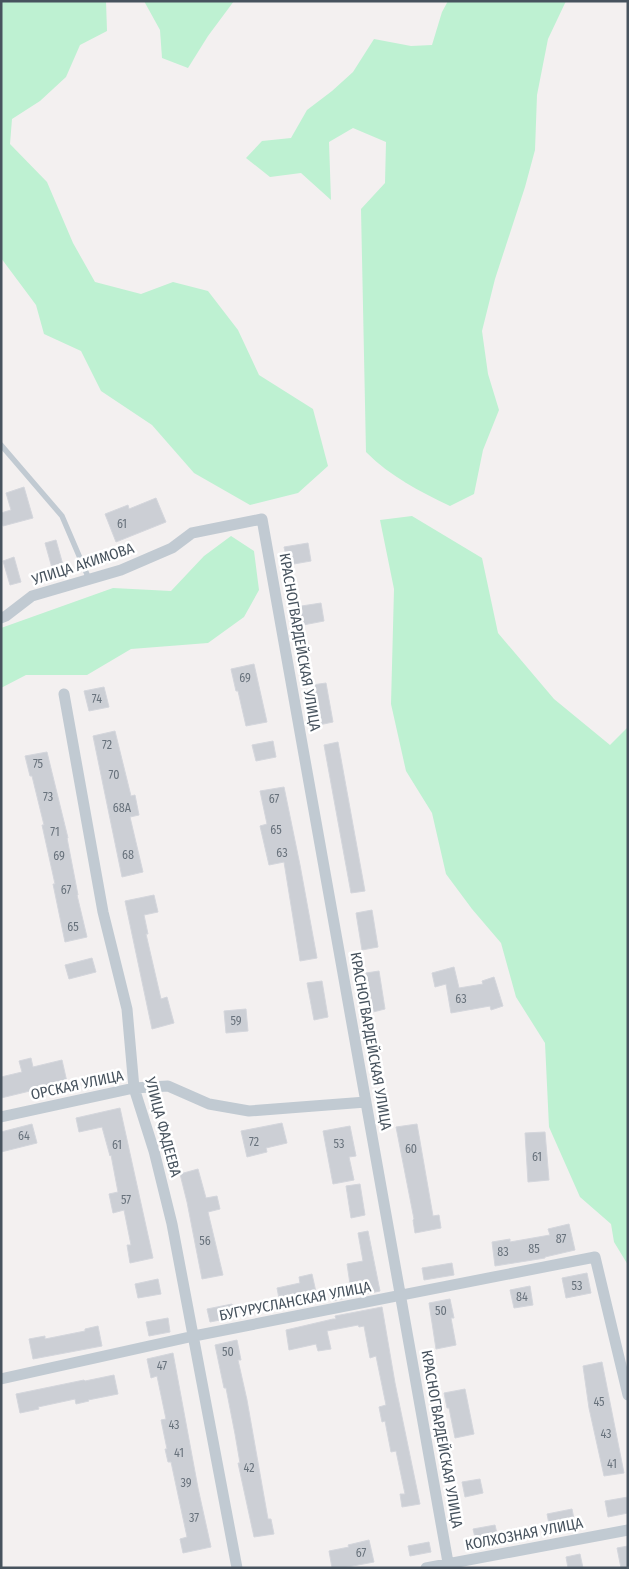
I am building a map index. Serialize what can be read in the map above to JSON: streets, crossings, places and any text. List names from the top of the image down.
{
  "streets": {
    "street": [
      "УЛИЦА АКИМОВА",
      "КРАСНОГВАРДЕЙСКАЯ УЛИЦА",
      "ОРСКАЯ УЛИЦА",
      "УЛИЦА ФАДЕЕВА",
      "БУГУРУСЛАНСКАЯ УЛИЦА",
      "КОЛХОЗНАЯ УЛИЦА"
    ]
  },
  "crossings": [
    ["УЛИЦА АКИМОВА", "КРАСНОГВАРДЕЙСКАЯ УЛИЦА"],
    ["КРАСНОГВАРДЕЙСКАЯ УЛИЦА", "ОРСКАЯ УЛИЦА"],
    ["КРАСНОГВАРДЕЙСКАЯ УЛИЦА", "БУГУРУСЛАНСКАЯ УЛИЦА"],
    ["КРАСНОГВАРДЕЙСКАЯ УЛИЦА", "КОЛХОЗНАЯ УЛИЦА"],
    ["ОРСКАЯ УЛИЦА", "УЛИЦА ФАДЕЕВА"],
    ["УЛИЦА ФАДЕЕВА", "БУГУРУСЛАНСКАЯ УЛИЦА"]
  ],
  "house_numbers": [
    "61",
    "69",
    "74",
    "72",
    "75",
    "70",
    "73",
    "67",
    "68А",
    "65",
    "71",
    "63",
    "68",
    "69",
    "67",
    "65",
    "63",
    "59",
    "64",
    "72",
    "53",
    "61",
    "60",
    "61",
    "57",
    "87",
    "56",
    "85",
    "83",
    "53",
    "84",
    "50",
    "50",
    "47",
    "45",
    "43",
    "43",
    "41",
    "41",
    "42",
    "39",
    "37",
    "67"
  ]
}
